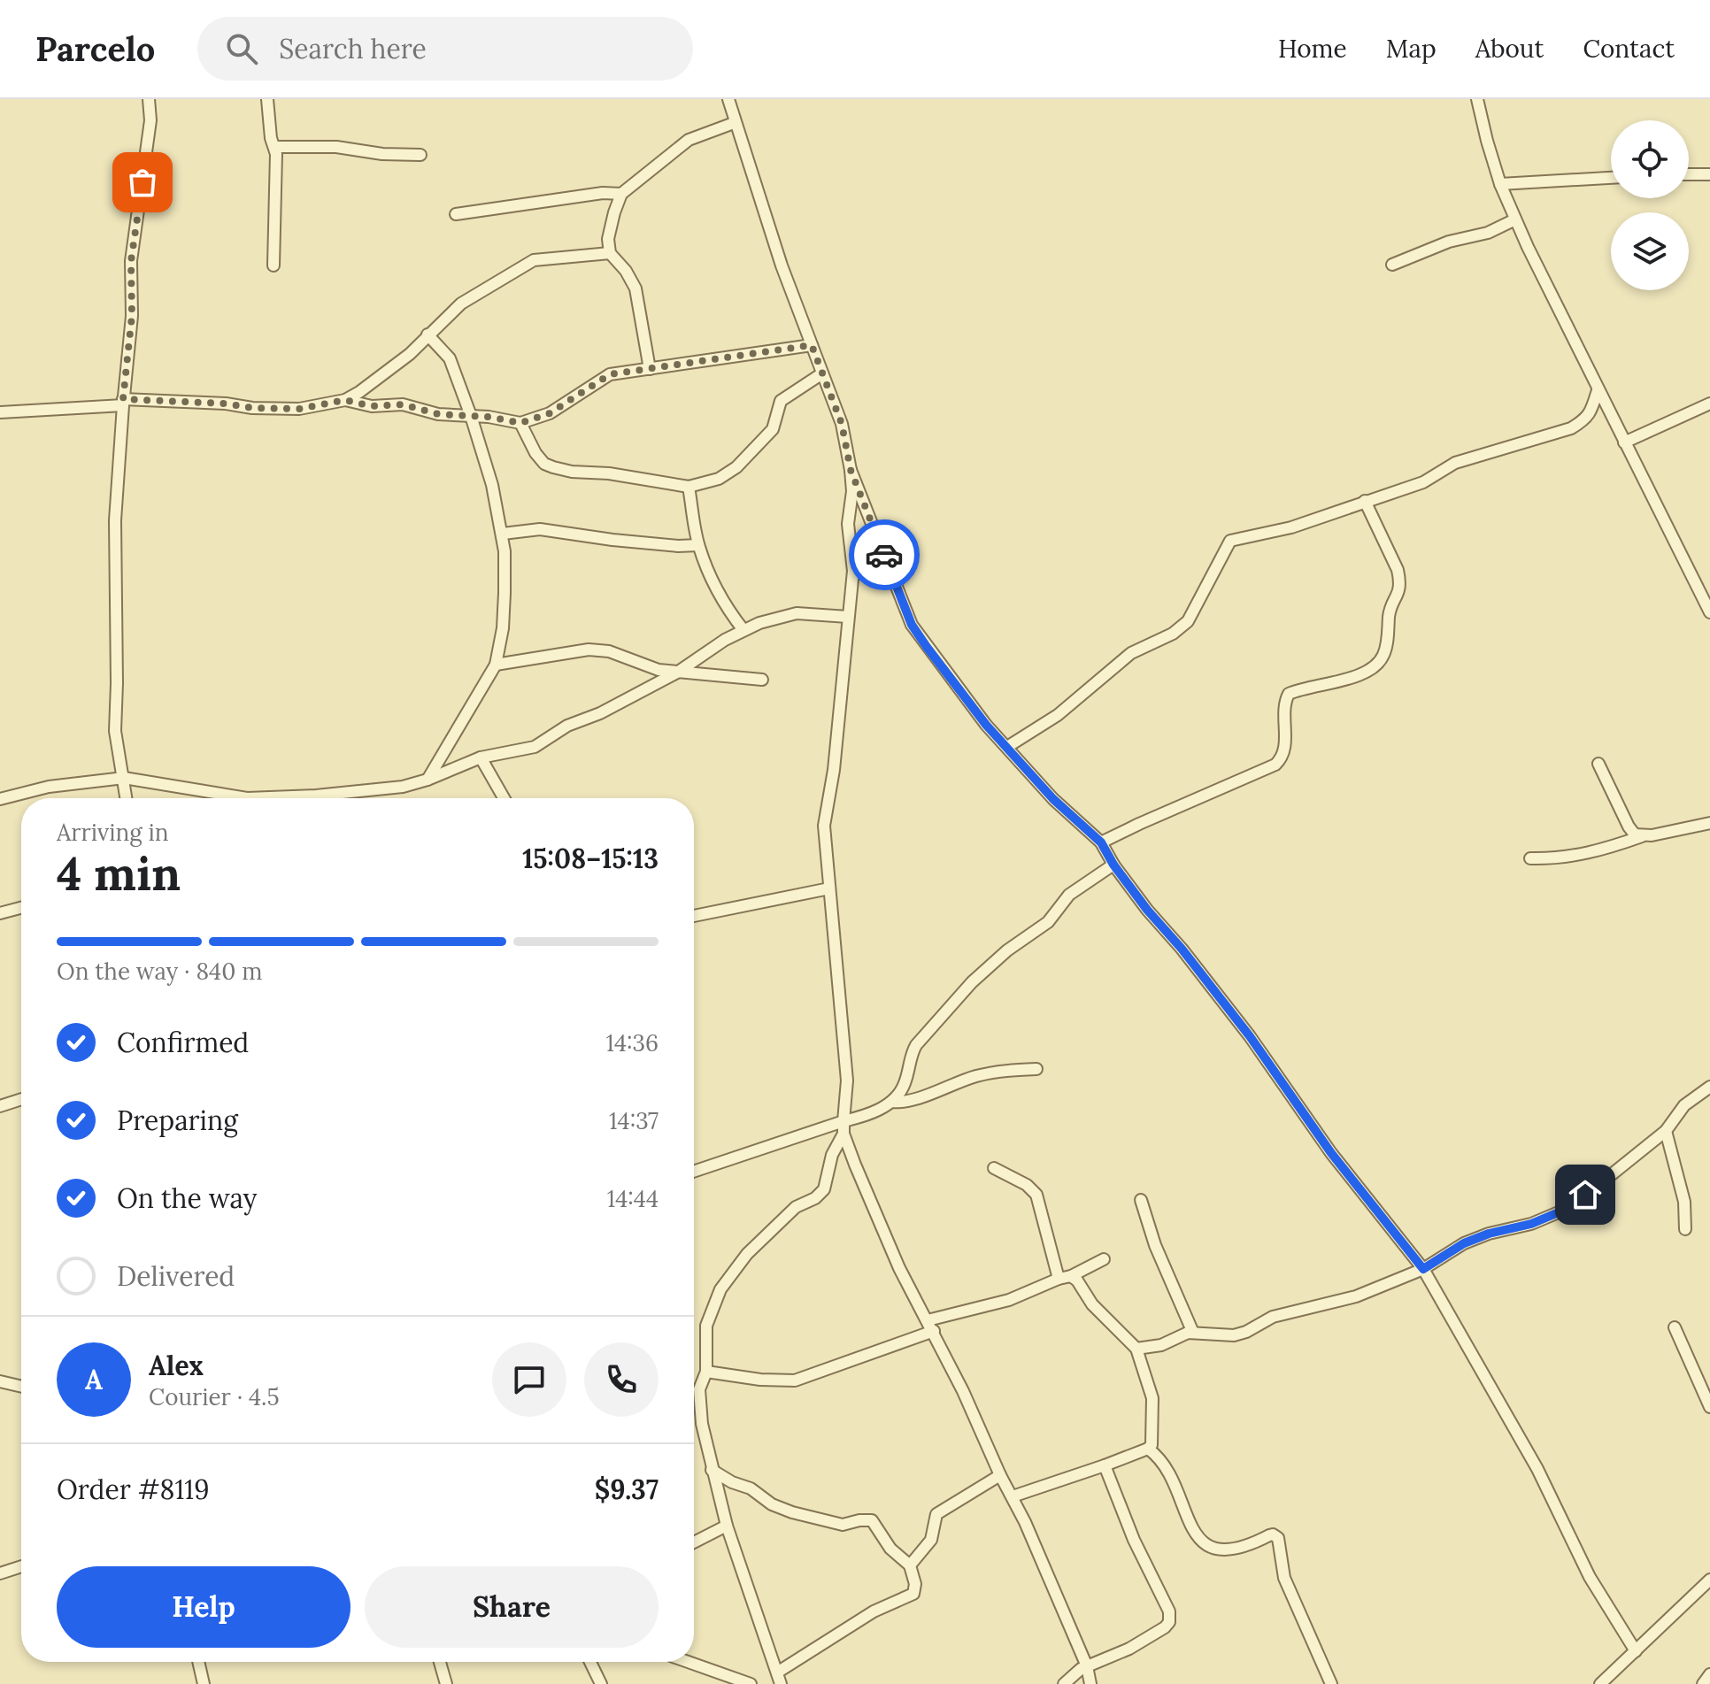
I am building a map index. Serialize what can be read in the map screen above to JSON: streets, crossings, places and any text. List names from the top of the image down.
{
  "page": {
    "header": "Parcelo",
    "search": "Search here",
    "nav": [
      "Home",
      "Map",
      "About",
      "Contact"
    ],
    "heading": ["4 min", "Arriving in", "15:08–15:13"],
    "panel": [
      "Alex",
      "Courier · 4.5",
      "Order #8119",
      "$9.37"
    ],
    "bar": "On the way · 840 m",
    "list": [
      ["Confirmed", "14:36"],
      ["Preparing", "14:37"],
      ["On the way", "14:44"],
      "Delivered"
    ],
    "round": "A",
    "buttons": ["Help", "Share"]
  }
}
